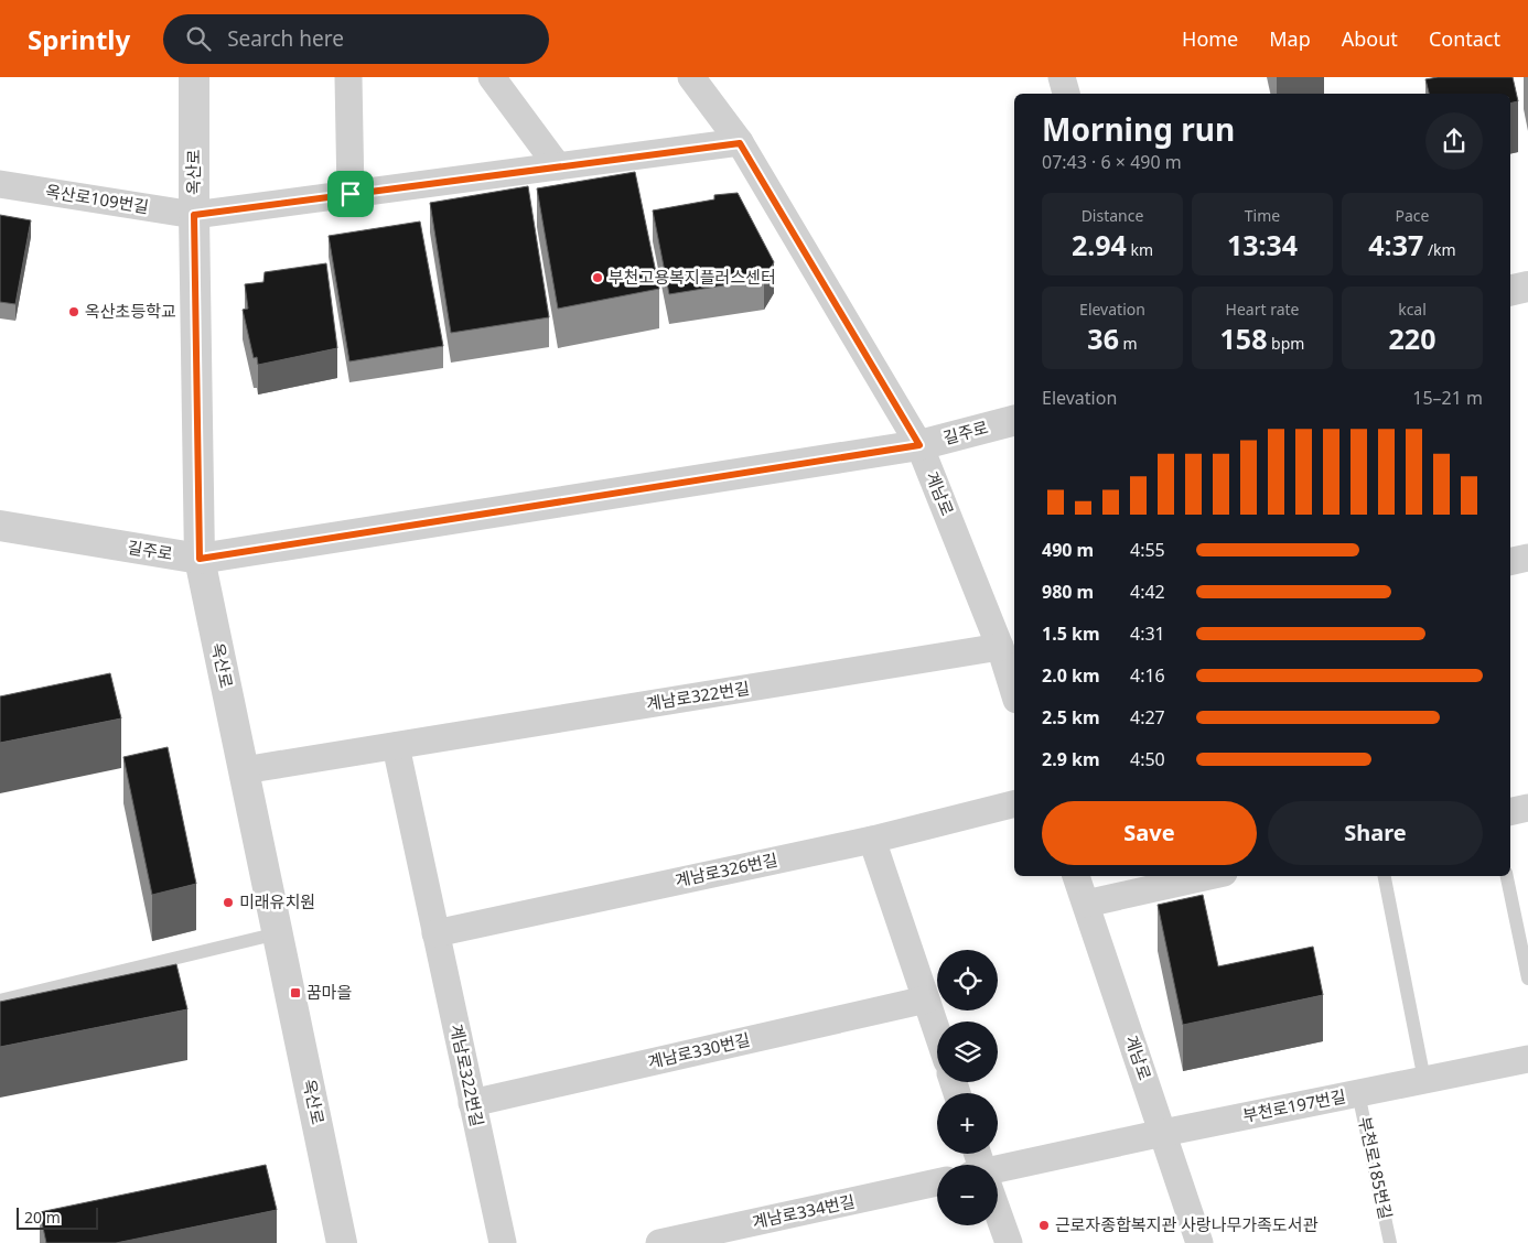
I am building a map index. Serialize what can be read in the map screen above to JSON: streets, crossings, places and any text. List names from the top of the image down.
{
  "streets": {
    "street": [
      "옥산로",
      "옥산로109번길",
      "길주로",
      "계남로",
      "계남로322번길",
      "계남로326번길",
      "계남로330번길",
      "부천로197번길",
      "계남로334번길"
    ],
    "lane": ["부천로185번길"]
  },
  "crossings": [
    ["옥산로", "옥산로109번길"],
    ["옥산로", "길주로"],
    ["옥산로", "계남로322번길"],
    ["옥산로109번길", "계남로"],
    ["길주로", "계남로"],
    ["계남로", "계남로322번길"],
    ["계남로", "부천로197번길"],
    ["계남로322번길", "계남로326번길"],
    ["계남로322번길", "계남로330번길"],
    ["부천로197번길", "부천로185번길"]
  ],
  "places": {
    "other": [
      "부천고용복지플러스센터",
      "옥산초등학교",
      "미래유치원",
      "근로자종합복지관 사랑나무가족도서관"
    ],
    "transit": ["꿈마을"]
  },
  "scale_bar": "20 m",
  "page": {
    "header": "Sprintly",
    "search": "Search here",
    "nav": [
      "Home",
      "Map",
      "About",
      "Contact"
    ],
    "heading": ["Morning run", "07:43 · 6 × 490 m"],
    "stats": [
      ["Distance", "2.94 km"],
      ["Time", "13:34"],
      ["Pace", "4:37 /km"],
      ["Elevation", "36 m"],
      ["Heart rate", "158 bpm"],
      ["kcal", "220"]
    ],
    "chart": ["Elevation", "15–21 m"],
    "list": [
      {
        "name": "490 m",
        "note": "4:55"
      },
      {
        "name": "980 m",
        "note": "4:42"
      },
      {
        "name": "1.5 km",
        "note": "4:31"
      },
      {
        "name": "2.0 km",
        "note": "4:16"
      },
      {
        "name": "2.5 km",
        "note": "4:27"
      },
      {
        "name": "2.9 km",
        "note": "4:50"
      }
    ],
    "buttons": ["Save", "Share"],
    "map_buttons": ["+", "−"],
    "scale": "20 m"
  }
}
